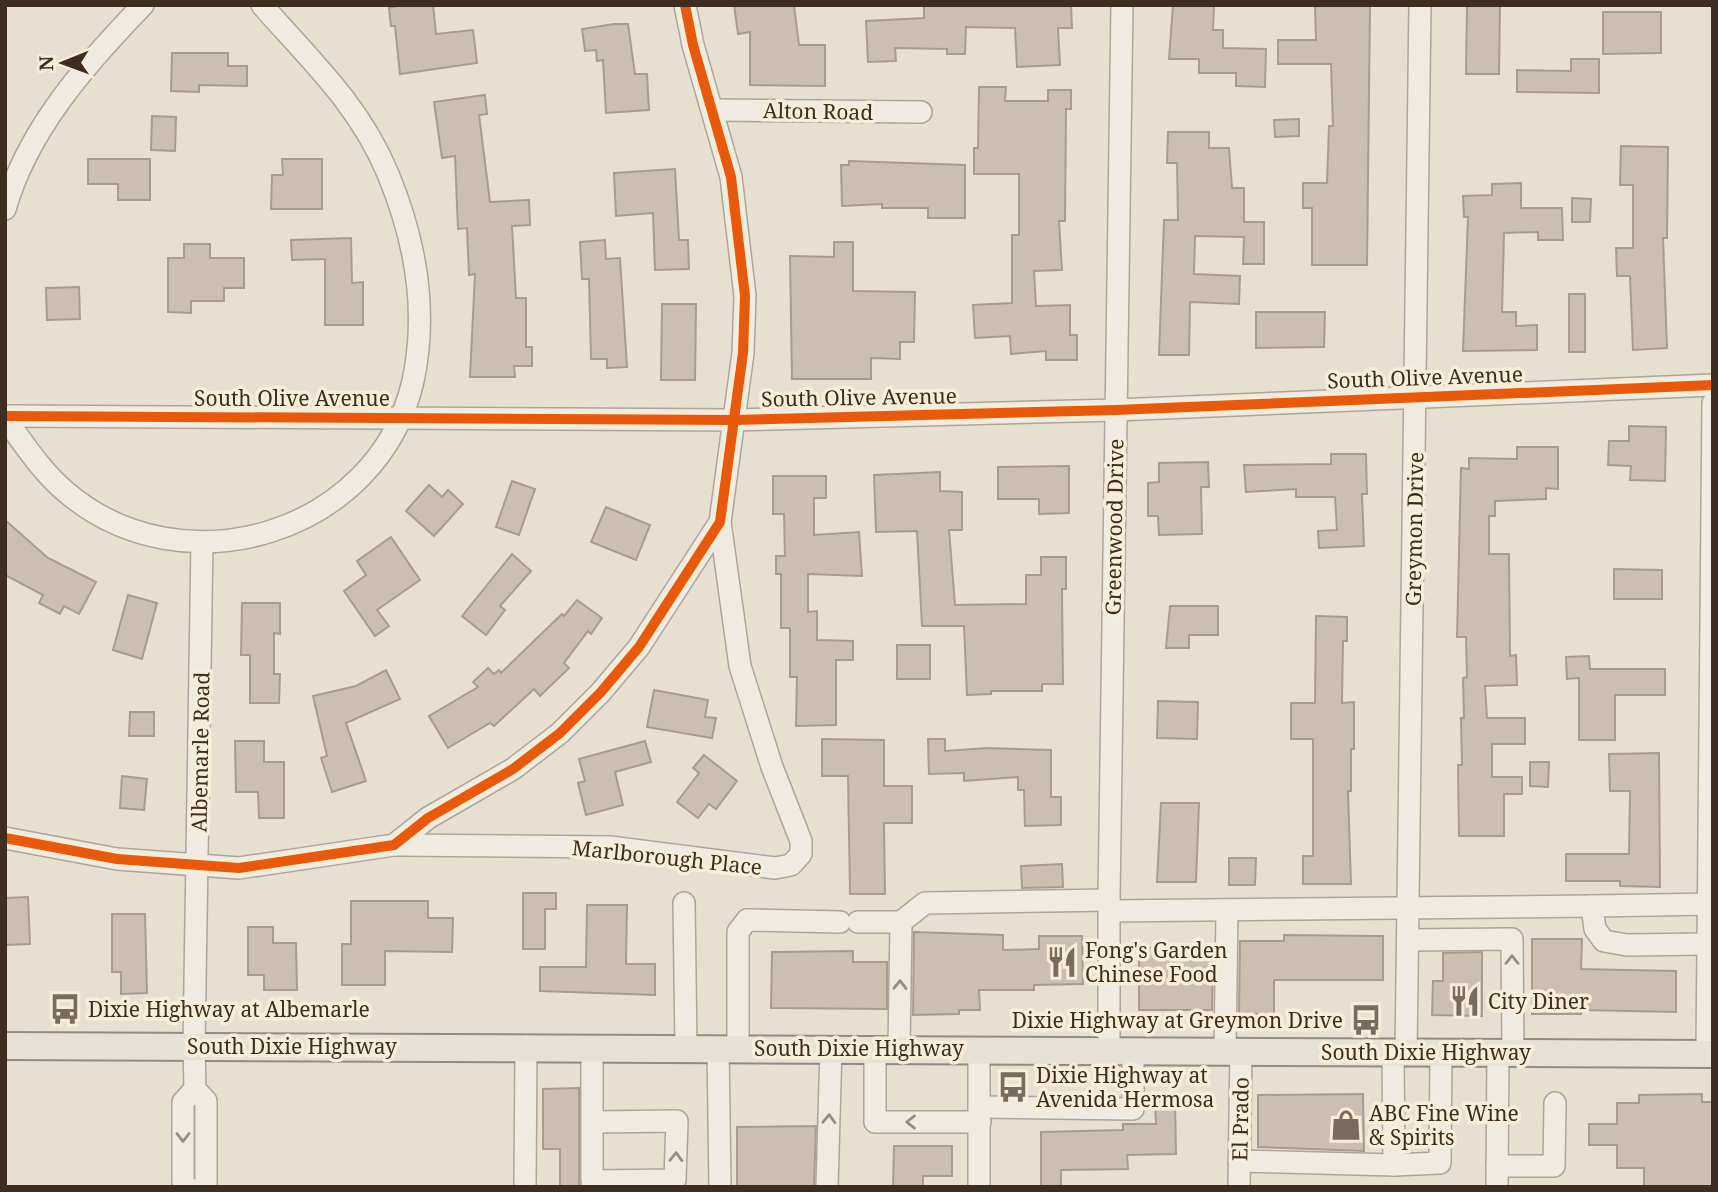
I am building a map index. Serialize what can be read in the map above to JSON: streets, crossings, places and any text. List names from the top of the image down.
{
  "streets": {
    "main road": ["South Dixie Highway"],
    "street": [
      "Alton Road",
      "South Olive Avenue",
      "Greenwood Drive",
      "Greymon Drive",
      "Albemarle Road",
      "Marlborough Place",
      "El Prado"
    ]
  },
  "crossings": [
    ["South Olive Avenue", "Greenwood Drive"],
    ["South Olive Avenue", "Greymon Drive"],
    ["Greenwood Drive", "South Dixie Highway"],
    ["Greymon Drive", "South Dixie Highway"],
    ["Albemarle Road", "South Dixie Highway"],
    ["South Dixie Highway", "El Prado"]
  ],
  "places": {
    "restaurant": ["Fong's Garden Chinese Food", "City Diner"],
    "bus stop": ["Dixie Highway at Albemarle", "Dixie Highway at Greymon Drive", "Dixie Highway at Avenida Hermosa"],
    "shop": ["ABC Fine Wine & Spirits"]
  },
  "north": "left"
}
